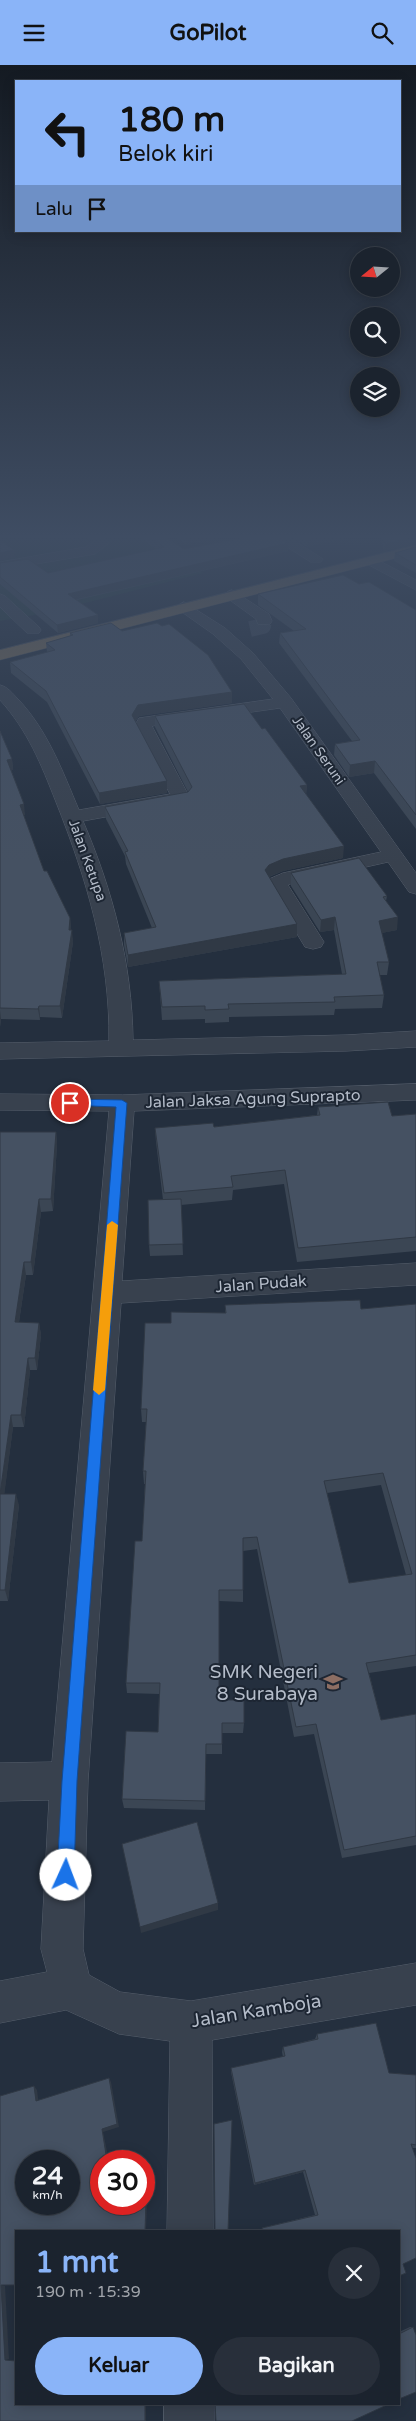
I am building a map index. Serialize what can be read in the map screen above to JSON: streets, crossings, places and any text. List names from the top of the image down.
{
  "streets": {
    "street": [
      "Jalan Seruni",
      "Jalan Ketupa",
      "Jalan Jaksa Agung Suprapto",
      "Jalan Pudak",
      "Jalan Kamboja"
    ]
  },
  "places": {
    "school or university": ["SMK Negeri 8 Surabaya"]
  },
  "north": "left",
  "page": {
    "header": "GoPilot",
    "turn": ["180 m", "Belok kiri"],
    "then": "Lalu",
    "speed": "24 km/h",
    "limit": "30",
    "heading": ["1 mnt", "190 m · 15:39"],
    "buttons": ["Keluar", "Bagikan"]
  }
}
